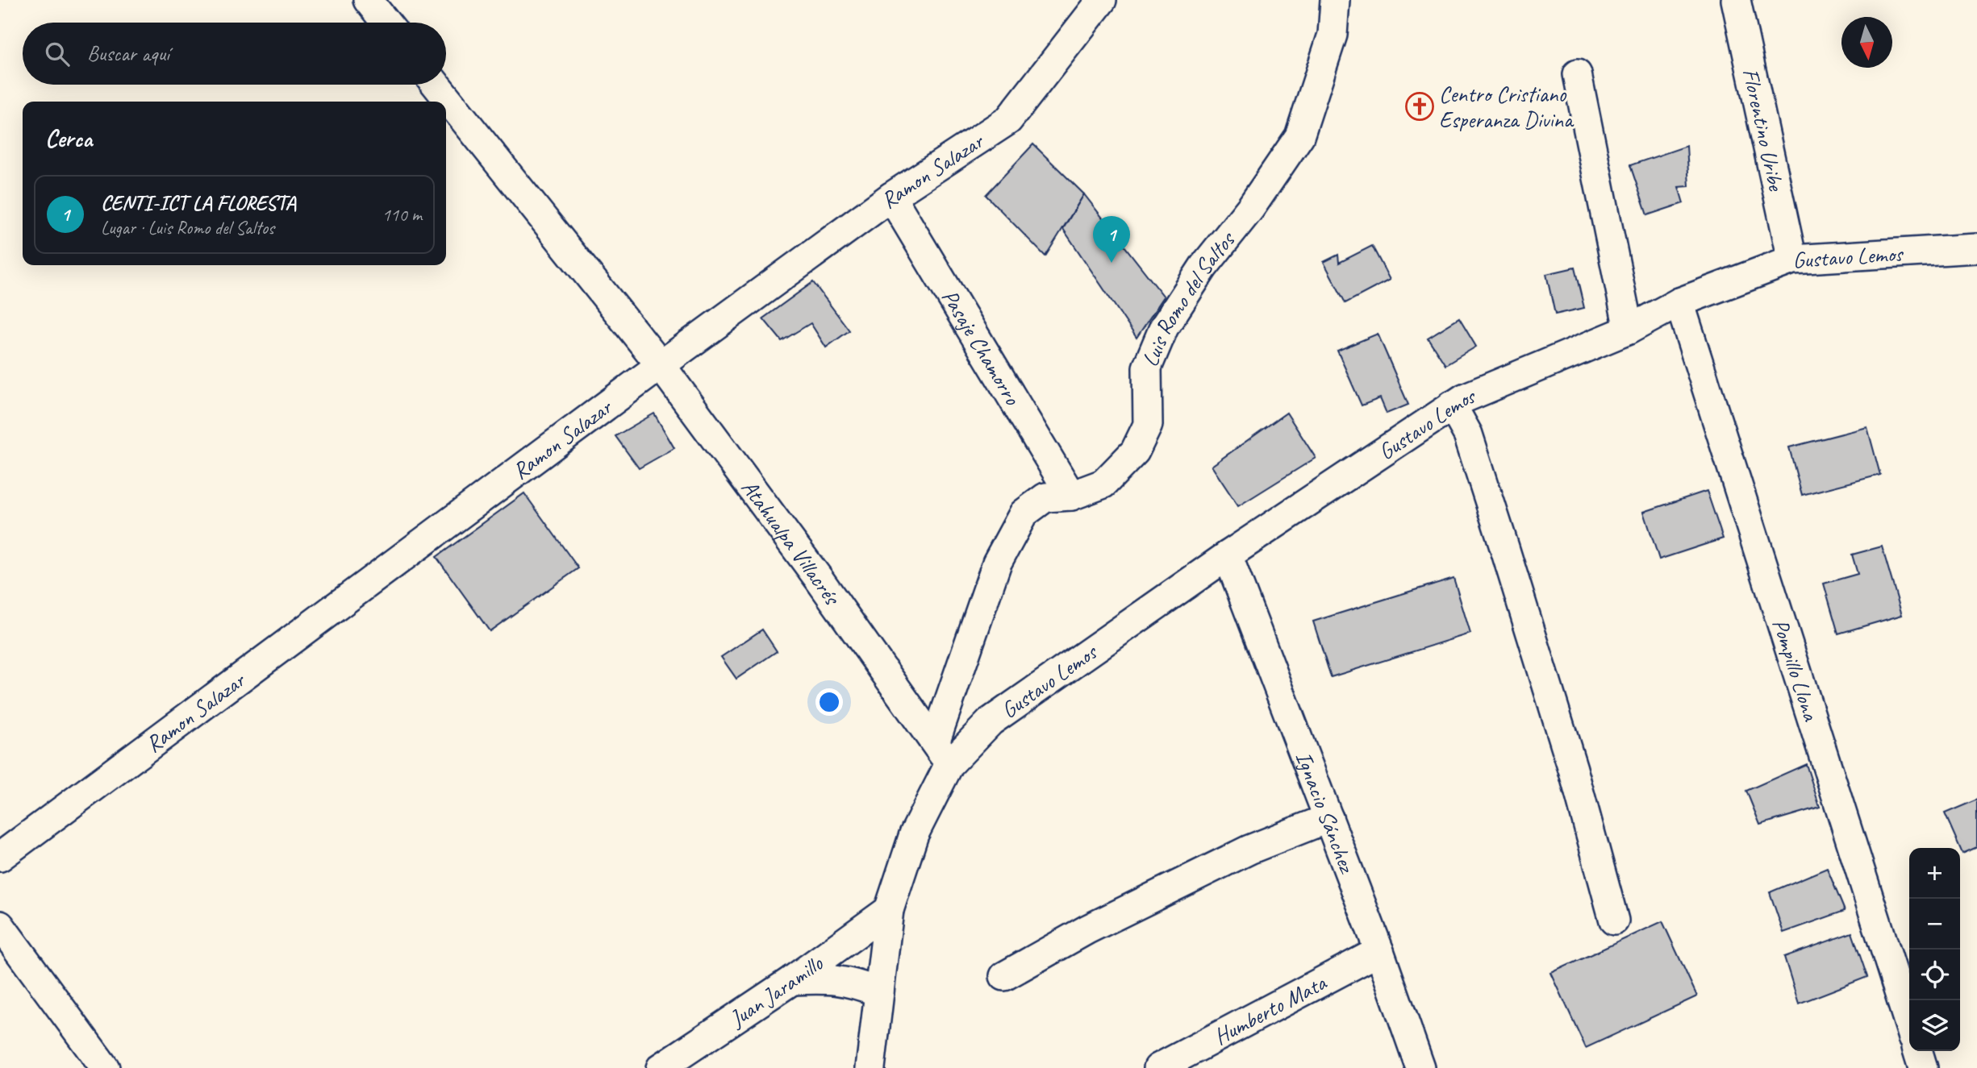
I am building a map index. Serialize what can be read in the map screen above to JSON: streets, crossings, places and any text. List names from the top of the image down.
{
  "streets": {
    "street": [
      "Florentino Uribe",
      "Ramon Salazar",
      "Gustavo Lemos",
      "Luis Romo del Saltos",
      "Pasaje Chamorro",
      "Atahualpa Villacrés",
      "Pompillo Llona",
      "Ignacio Sánchez",
      "Juan Jaramillo",
      "Humberto Mata"
    ]
  },
  "crossings": [
    ["Florentino Uribe", "Gustavo Lemos"],
    ["Ramon Salazar", "Pasaje Chamorro"],
    ["Ramon Salazar", "Atahualpa Villacrés"],
    ["Gustavo Lemos", "Luis Romo del Saltos"],
    ["Gustavo Lemos", "Atahualpa Villacrés"],
    ["Gustavo Lemos", "Pompillo Llona"],
    ["Gustavo Lemos", "Ignacio Sánchez"],
    ["Luis Romo del Saltos", "Pasaje Chamorro"],
    ["Luis Romo del Saltos", "Atahualpa Villacrés"],
    ["Ignacio Sánchez", "Humberto Mata"]
  ],
  "places": {
    "church": ["Centro Cristiano Esperanza Divina"]
  },
  "north": "bottom",
  "page": {
    "search": "Buscar aquí",
    "heading": "Cerca",
    "list": [
      {
        "mark": "1",
        "name": "CENTI-ICT LA FLORESTA",
        "note": "Lugar · Luis Romo del Saltos",
        "value": "110 m"
      }
    ],
    "pins": "1",
    "map_buttons": ["+", "−"]
  }
}
